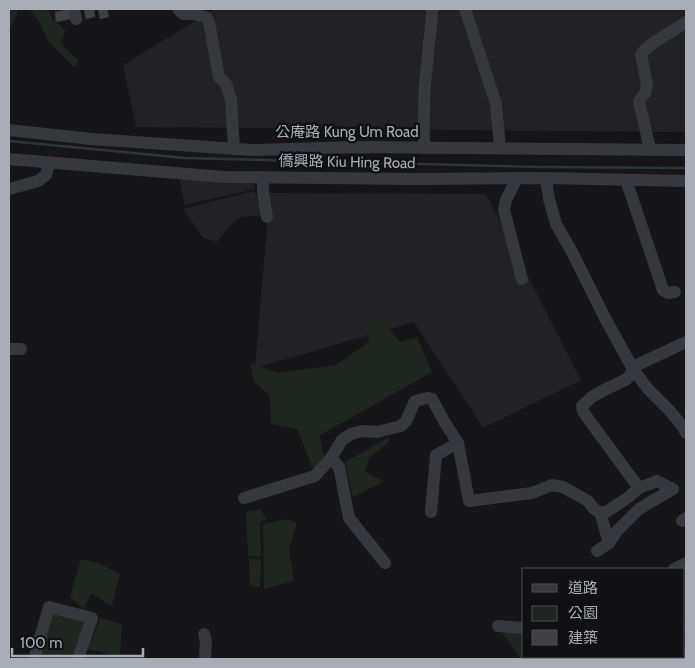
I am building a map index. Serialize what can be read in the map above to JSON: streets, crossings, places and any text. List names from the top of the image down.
{
  "streets": {
    "street": ["公庵路 Kung Um Road", "僑興路 Kiu Hing Road"]
  },
  "legend": ["道路", "公園", "建築"],
  "scale_bar": "100 m"
}
